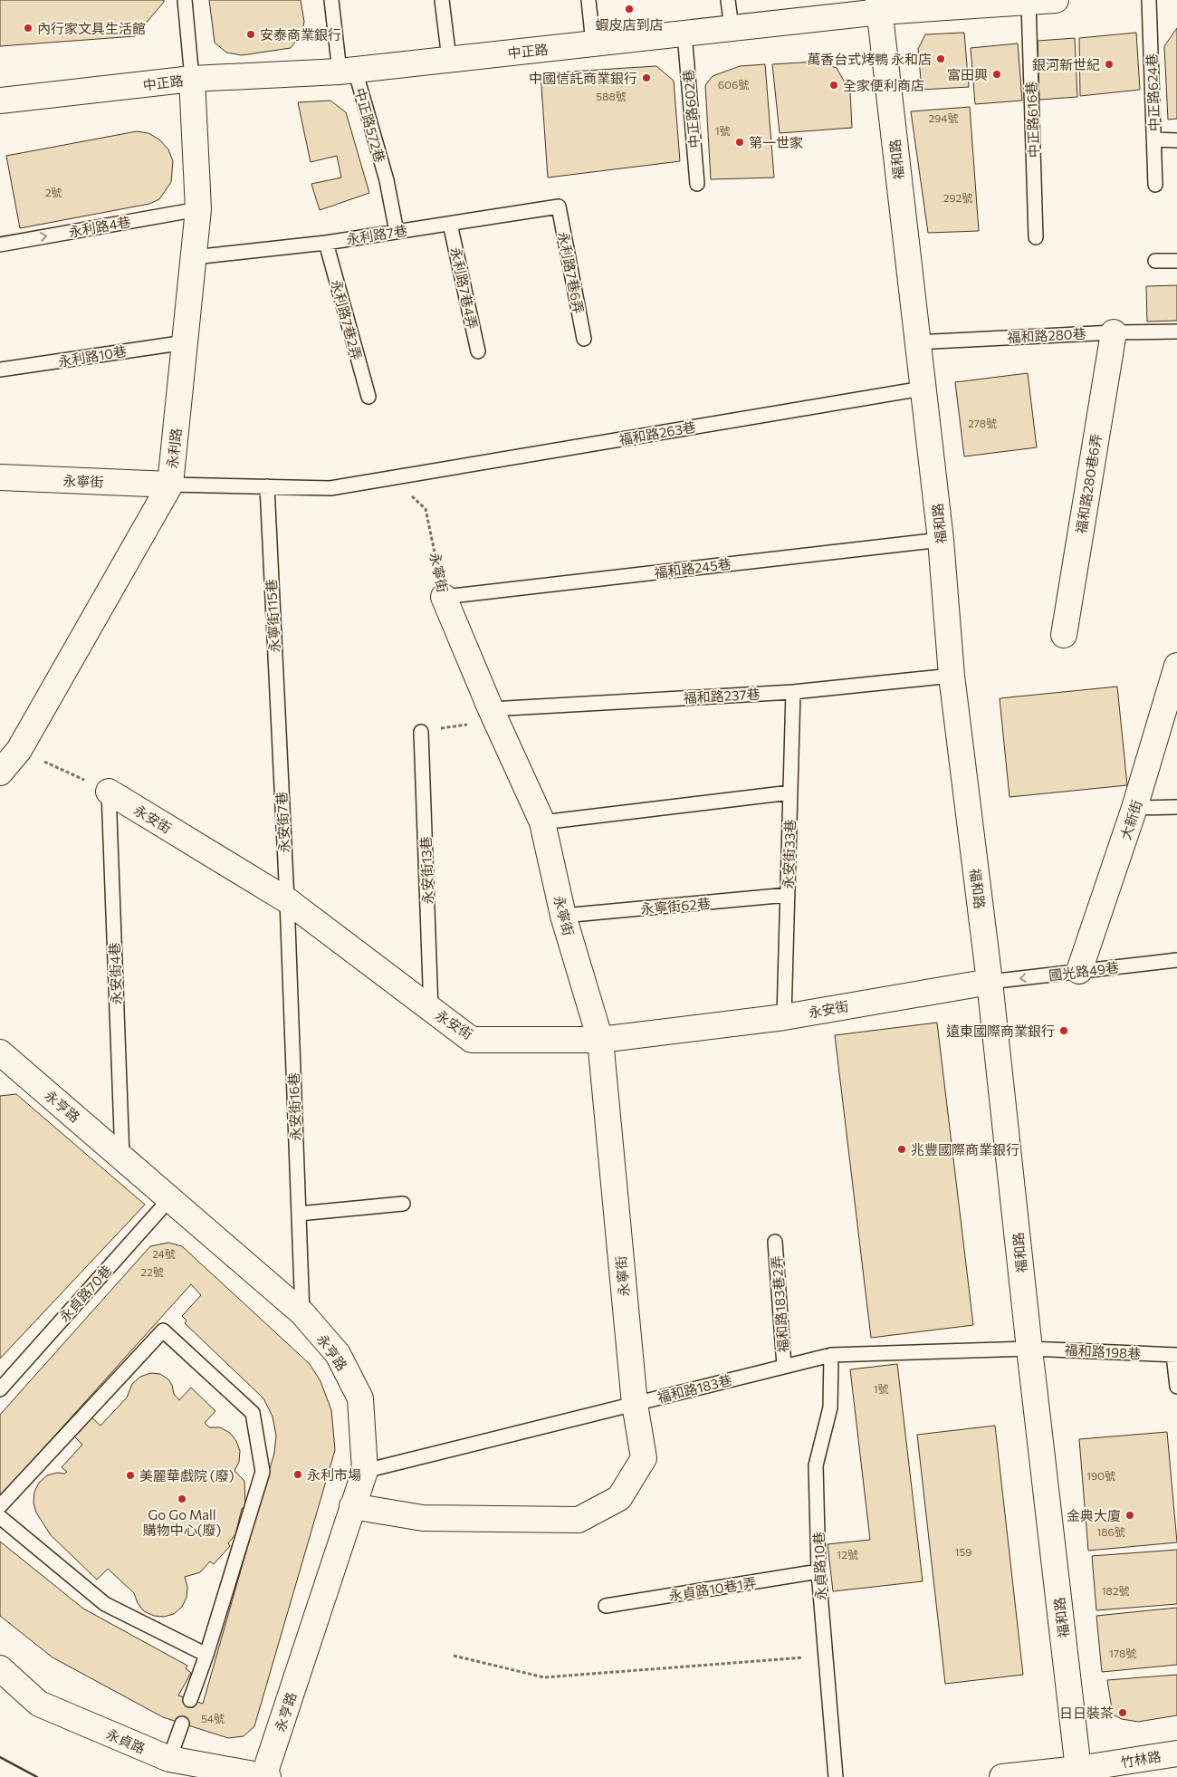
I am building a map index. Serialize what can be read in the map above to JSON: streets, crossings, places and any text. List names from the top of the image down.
{
  "streets": {
    "street": [
      "中正路",
      "福和路",
      "永利路",
      "永寧街",
      "福和路280巷6弄",
      "永安街",
      "大新街",
      "永亨路",
      "永貞路",
      "竹林路"
    ],
    "lane": [
      "中正路624巷",
      "中正路602巷",
      "中正路616巷",
      "中正路572巷",
      "永利路4巷",
      "永利路7巷",
      "永利路7巷6弄",
      "永利路7巷4弄",
      "永利路7巷2弄",
      "福和路280巷",
      "永利路10巷",
      "福和路263巷",
      "福和路245巷",
      "永寧街115巷",
      "福和路237巷",
      "永安街7巷",
      "永安街33巷",
      "永安街13巷",
      "永寧街62巷",
      "國光路49巷",
      "永安街4巷",
      "永安街16巷",
      "永貞路70巷",
      "福和路183巷2弄",
      "福和路198巷",
      "福和路183巷",
      "永貞路10巷",
      "永貞路10巷1弄"
    ]
  },
  "crossings": [
    ["中正路", "中正路602巷"],
    ["中正路", "中正路616巷"],
    ["中正路", "中正路572巷"],
    ["中正路", "福和路"],
    ["中正路", "永利路"],
    ["中正路572巷", "永利路7巷"],
    ["福和路", "福和路280巷"],
    ["福和路", "福和路263巷"],
    ["福和路", "福和路245巷"],
    ["福和路", "福和路237巷"],
    ["福和路", "永安街"],
    ["福和路", "國光路49巷"],
    ["福和路", "福和路198巷"],
    ["福和路", "福和路183巷"],
    ["福和路", "竹林路"],
    ["永利路4巷", "永利路"],
    ["永利路7巷", "永利路7巷6弄"],
    ["永利路7巷", "永利路7巷4弄"],
    ["永利路7巷", "永利路7巷2弄"],
    ["永利路7巷", "永利路"],
    ["福和路280巷", "福和路280巷6弄"],
    ["永利路10巷", "永利路"],
    ["福和路263巷", "永寧街"],
    ["永利路", "永寧街"],
    ["永寧街", "福和路245巷"],
    ["永寧街", "永寧街115巷"],
    ["永寧街", "福和路237巷"],
    ["永寧街", "永安街"],
    ["永寧街", "永寧街62巷"],
    ["永寧街", "永亨路"],
    ["永寧街", "福和路183巷"],
    ["永寧街115巷", "永安街7巷"],
    ["福和路237巷", "永安街33巷"],
    ["永安街", "永安街7巷"],
    ["永安街", "永安街33巷"],
    ["永安街", "永安街13巷"],
    ["永安街", "國光路49巷"],
    ["永安街", "永安街4巷"],
    ["永安街", "永安街16巷"],
    ["大新街", "國光路49巷"],
    ["永安街7巷", "永安街16巷"],
    ["永安街33巷", "永寧街62巷"],
    ["永安街4巷", "永亨路"],
    ["永亨路", "永安街16巷"],
    ["永亨路", "永貞路70巷"],
    ["永亨路", "福和路183巷"],
    ["永亨路", "永貞路"],
    ["福和路183巷2弄", "福和路183巷"],
    ["福和路198巷", "福和路183巷"],
    ["福和路183巷", "永貞路10巷"],
    ["永貞路10巷", "永貞路10巷1弄"]
  ],
  "one_way": ["永利路4巷", "國光路49巷"],
  "places": [
    "蝦皮店到店",
    "內行家文具生活館",
    "安泰商業銀行",
    "萬香台式烤鴨 永和店",
    "銀河新世紀",
    "富田興",
    "中國信託商業銀行",
    "全家便利商店",
    "第一世家",
    "遠東國際商業銀行",
    "兆豐國際商業銀行",
    "永利市場",
    "美麗華戲院 (廢)",
    "Go Go Mall 購物中心(廢)",
    "金典大廈",
    "日日裝茶"
  ],
  "house_numbers": [
    "606號",
    "588號",
    "294號",
    "1號",
    "2號",
    "292號",
    "278號",
    "24號",
    "22號",
    "1號",
    "190號",
    "186號",
    "159",
    "12號",
    "182號",
    "178號",
    "54號"
  ]
}
